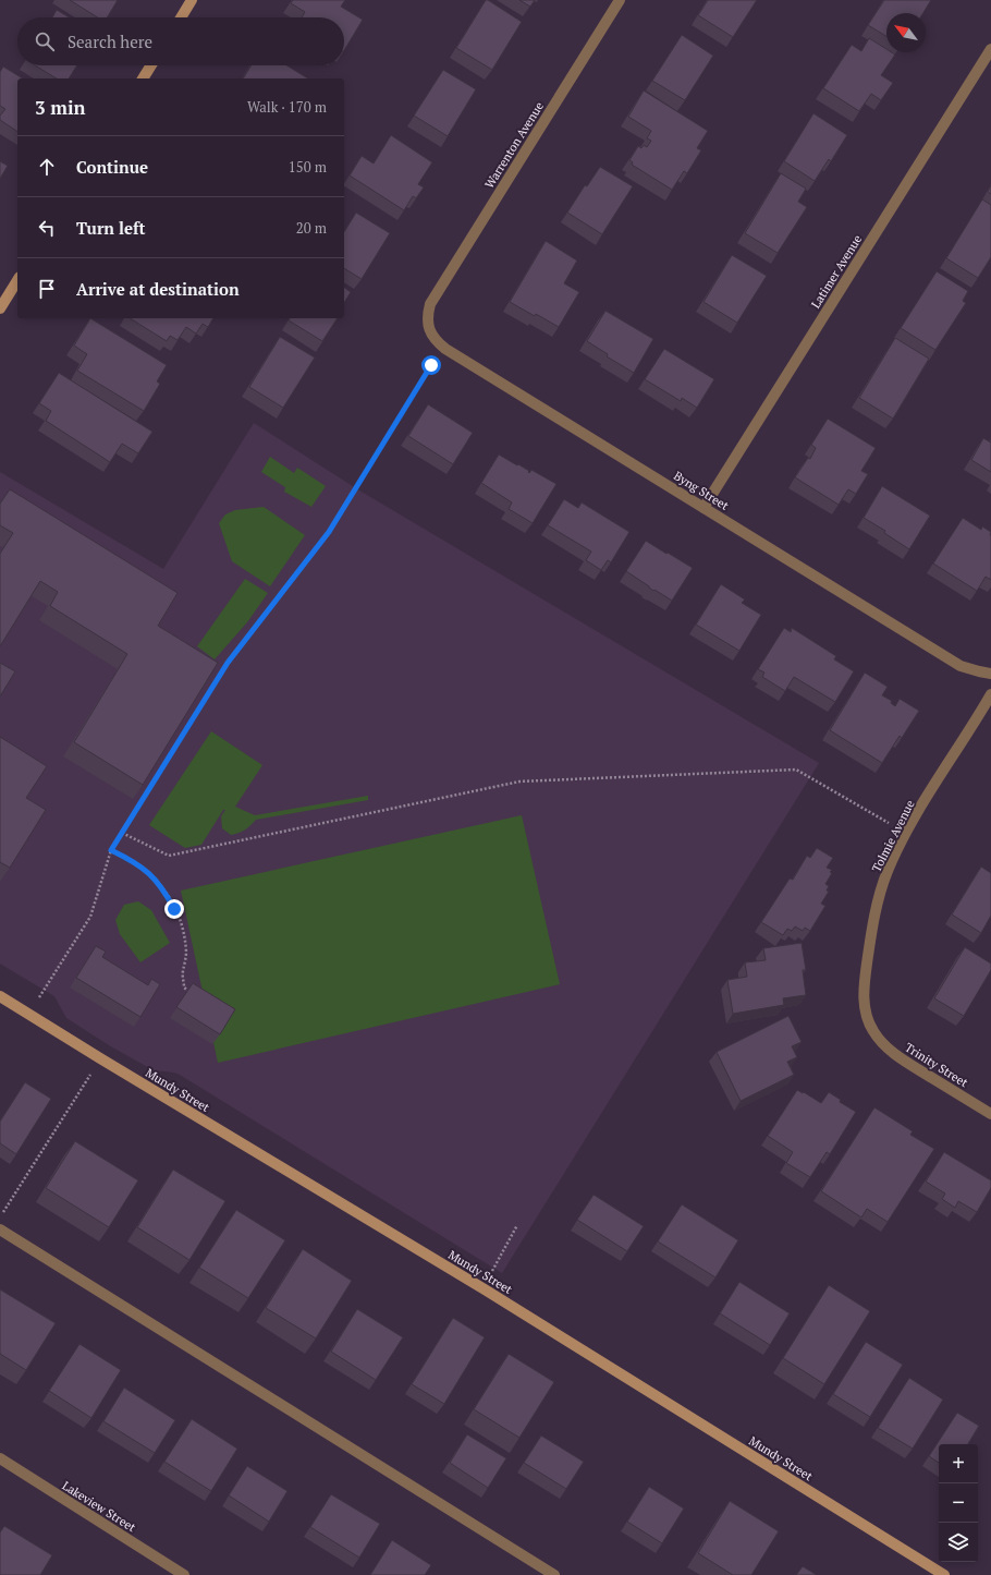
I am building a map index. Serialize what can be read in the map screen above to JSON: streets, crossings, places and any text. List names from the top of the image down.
{
  "streets": {
    "street": [
      "Warrenton Avenue",
      "Latimer Avenue",
      "Byng Street",
      "Tolmie Avenue",
      "Trinity Street",
      "Mundy Street",
      "Lakeview Street"
    ]
  },
  "crossings": [
    ["Warrenton Avenue", "Byng Street"],
    ["Latimer Avenue", "Byng Street"],
    ["Tolmie Avenue", "Trinity Street"]
  ],
  "north": "top left",
  "page": {
    "search": "Search here",
    "heading": ["3 min", "Walk · 170 m"],
    "list": [
      ["Continue", "150 m"],
      ["Turn left", "20 m"],
      "Arrive at destination"
    ],
    "map_buttons": ["+", "−"]
  }
}
